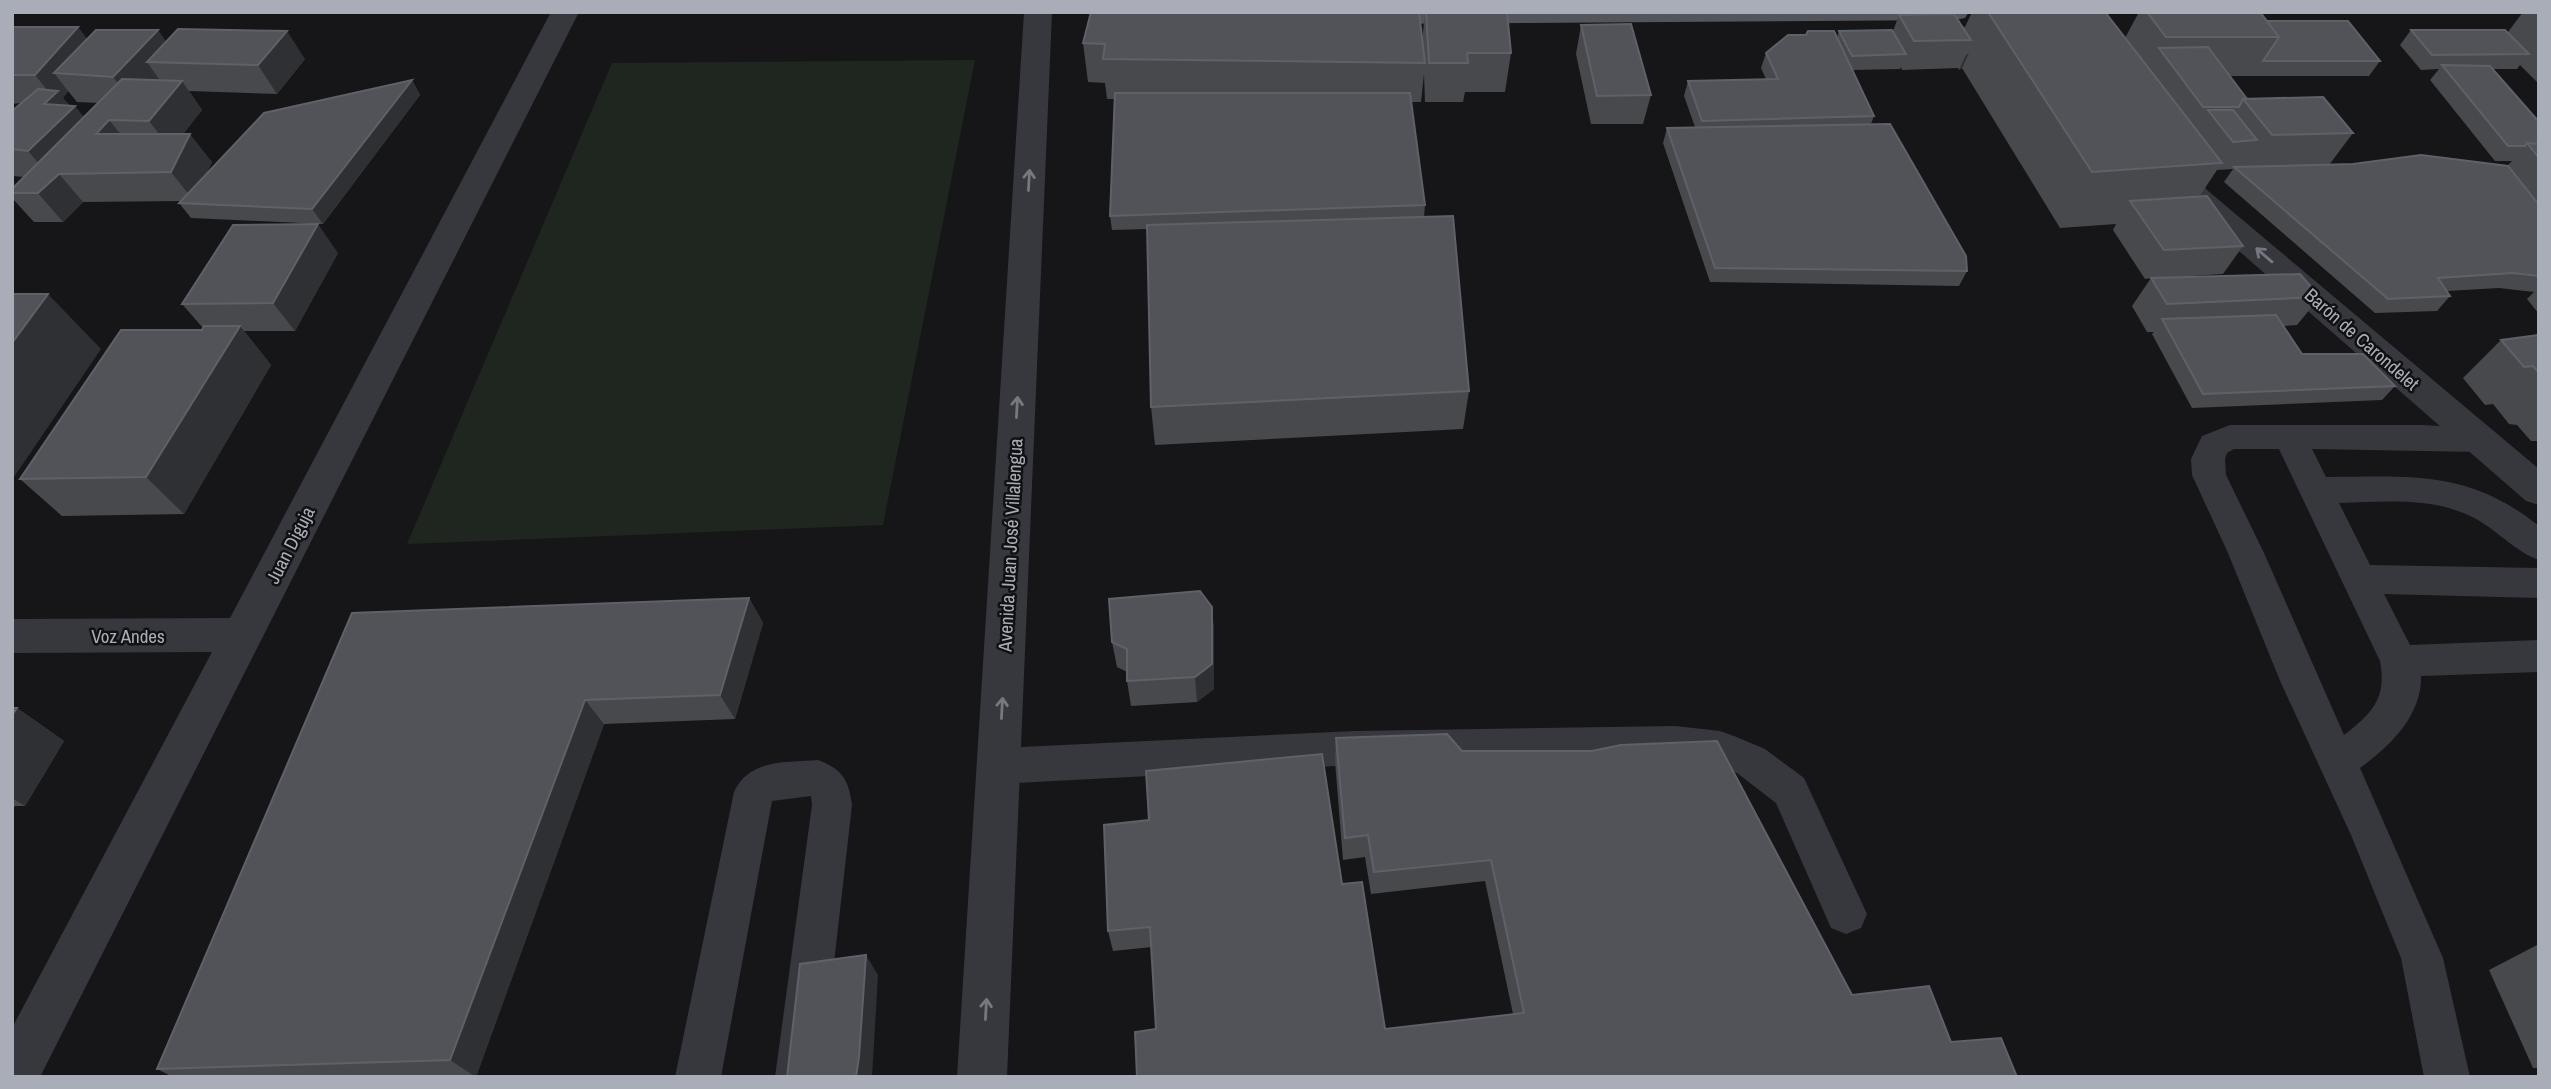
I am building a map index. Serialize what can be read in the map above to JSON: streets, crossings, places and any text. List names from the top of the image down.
{
  "streets": {
    "street": [
      "Barón de Carondelet",
      "Juan Diguja",
      "Avenida Juan José Villalengua",
      "Voz Andes"
    ]
  },
  "crossings": [
    ["Juan Diguja", "Voz Andes"]
  ],
  "one_way": ["Barón de Carondelet", "Avenida Juan José Villalengua"]
}
